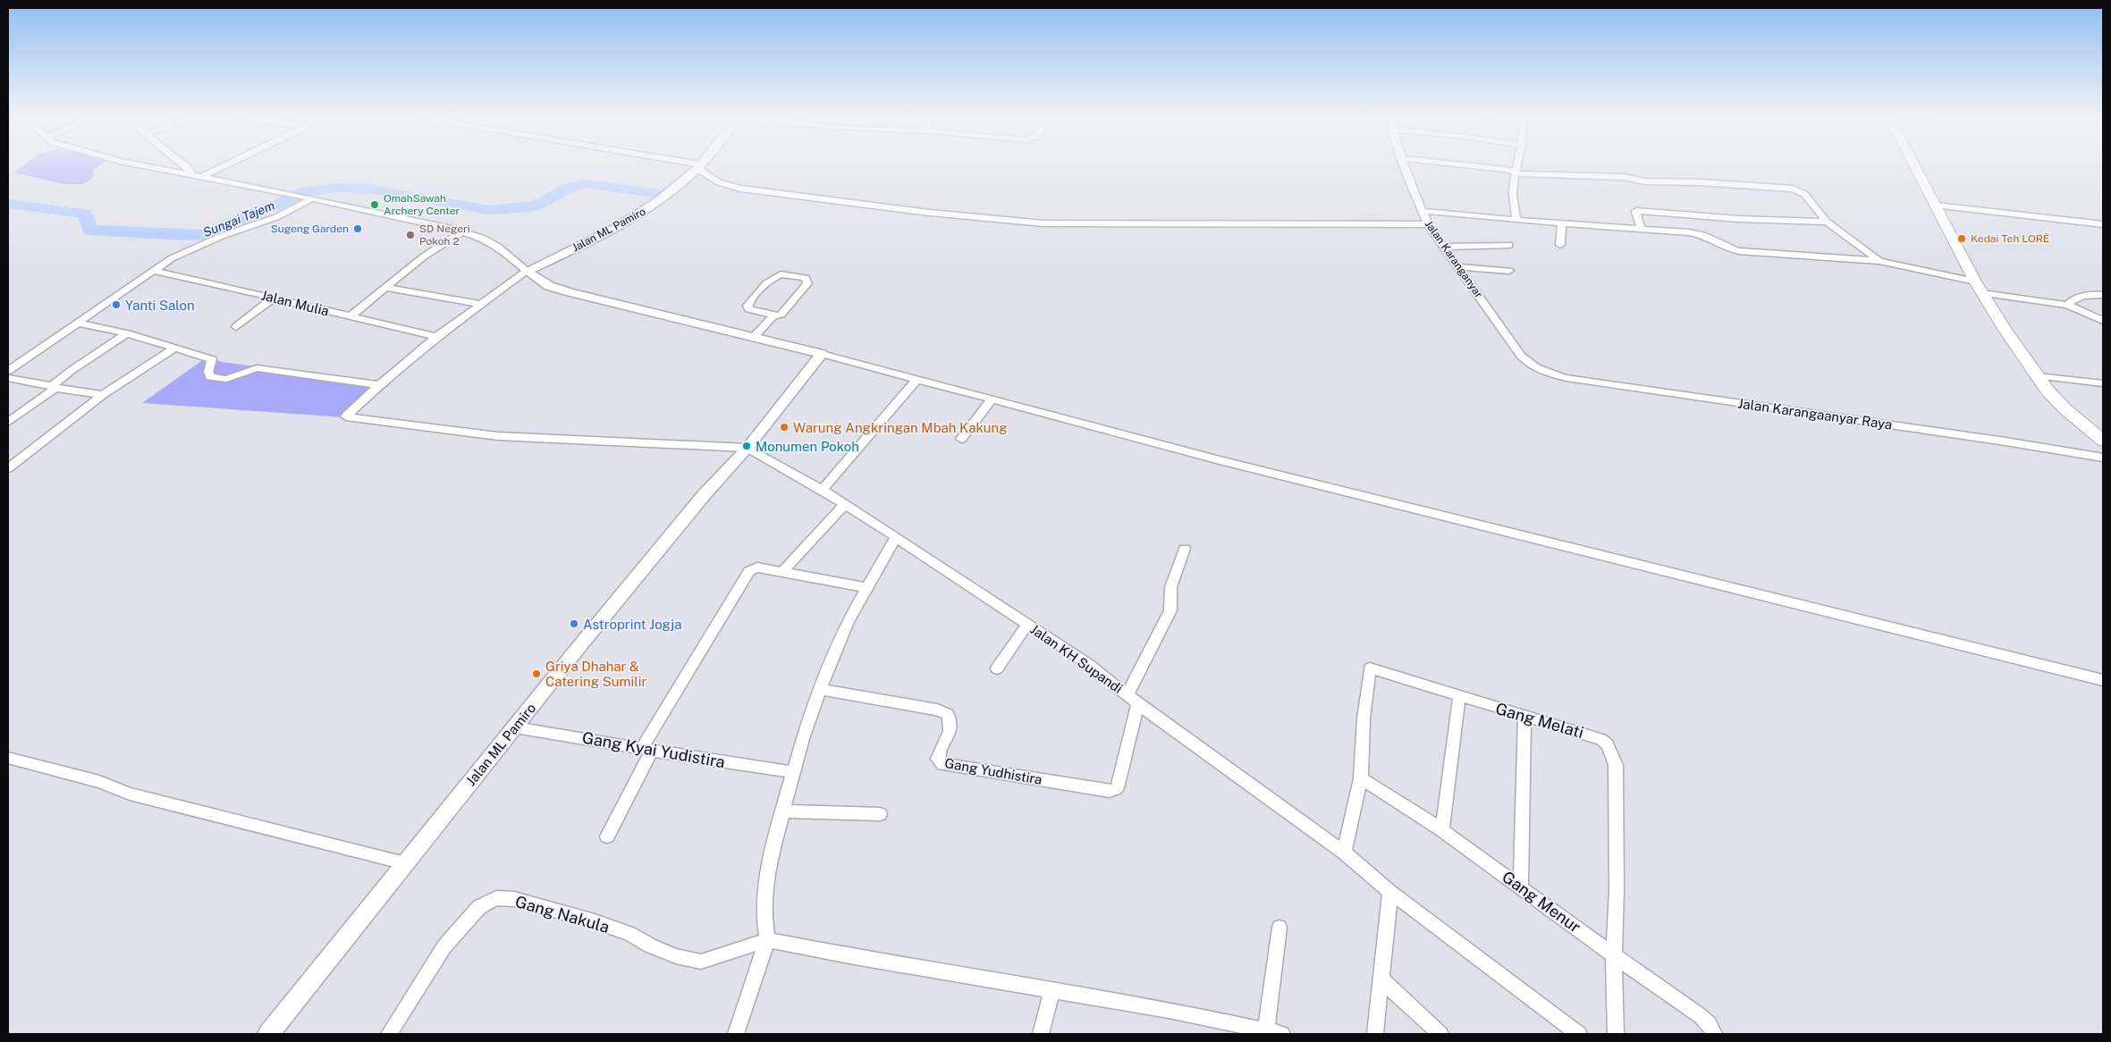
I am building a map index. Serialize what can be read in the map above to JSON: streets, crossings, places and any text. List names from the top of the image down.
{
  "streets": {
    "street": [
      "Jalan ML Pamiro",
      "Jalan Karanganyar",
      "Jalan Mulia",
      "Jalan Karangaanyar Raya",
      "Jalan KH Supandi",
      "Gang Melati",
      "Gang Kyai Yudistira",
      "Gang Yudhistira",
      "Gang Menur",
      "Gang Nakula"
    ]
  },
  "crossings": [
    ["Jalan ML Pamiro", "Jalan KH Supandi"],
    ["Jalan ML Pamiro", "Gang Kyai Yudistira"],
    ["Jalan Karanganyar", "Jalan Karangaanyar Raya"],
    ["Jalan KH Supandi", "Gang Melati"],
    ["Jalan KH Supandi", "Gang Yudhistira"],
    ["Gang Melati", "Gang Menur"]
  ],
  "water": ["Sungai Tajem"],
  "places": [
    "OmahSawah Archery Center",
    "Sugeng Garden",
    "SD Negeri Pokoh 2",
    "Kedai Teh LORĒ",
    "Yanti Salon",
    "Warung Angkringan Mbah Kakung",
    "Monumen Pokoh",
    "Astroprint Jogja",
    "Griya Dhahar & Catering Sumilir"
  ]
}
